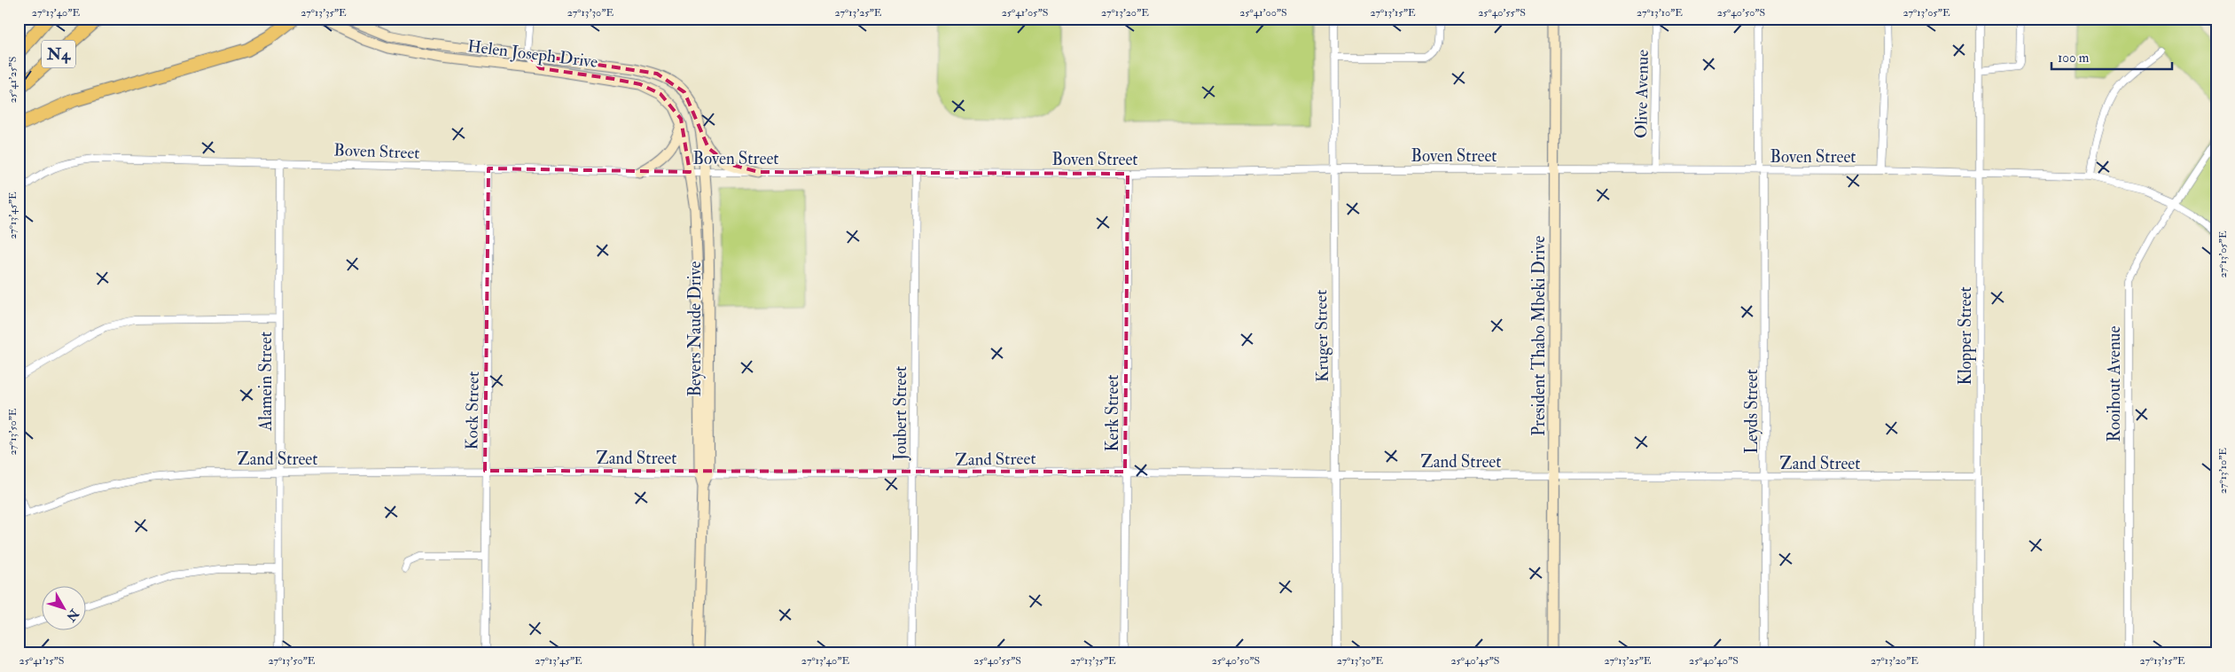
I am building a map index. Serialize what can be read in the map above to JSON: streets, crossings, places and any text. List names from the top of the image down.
{
  "streets": {
    "highway": ["N4"],
    "street": [
      "Helen Joseph Drive",
      "Olive Avenue",
      "Boven Street",
      "Beyers Naude Drive",
      "Kruger Street",
      "President Thabo Mbeki Drive",
      "Klopper Street",
      "Alamein Street",
      "Rooihout Avenue",
      "Kock Street",
      "Leyds Street",
      "Joubert Street",
      "Kerk Street",
      "Zand Street"
    ]
  },
  "crossings": [
    ["Helen Joseph Drive", "Boven Street"],
    ["Helen Joseph Drive", "Beyers Naude Drive"],
    ["Olive Avenue", "Boven Street"],
    ["Boven Street", "Beyers Naude Drive"],
    ["Boven Street", "Kruger Street"],
    ["Boven Street", "President Thabo Mbeki Drive"],
    ["Boven Street", "Klopper Street"],
    ["Boven Street", "Alamein Street"],
    ["Boven Street", "Rooihout Avenue"],
    ["Boven Street", "Kock Street"],
    ["Boven Street", "Leyds Street"],
    ["Boven Street", "Joubert Street"],
    ["Boven Street", "Kerk Street"],
    ["Beyers Naude Drive", "Zand Street"],
    ["Kruger Street", "Zand Street"],
    ["President Thabo Mbeki Drive", "Zand Street"],
    ["Klopper Street", "Zand Street"],
    ["Alamein Street", "Zand Street"],
    ["Kock Street", "Zand Street"],
    ["Leyds Street", "Zand Street"],
    ["Joubert Street", "Zand Street"],
    ["Kerk Street", "Zand Street"]
  ],
  "scale_bar": "100 m",
  "north": "bottom right",
  "coordinates": [
    "27°13'40\"E",
    "27°13'35\"E",
    "27°13'30\"E",
    "27°13'25\"E",
    "25°41'05\"S",
    "27°13'20\"E",
    "25°41'00\"S",
    "27°13'15\"E",
    "25°40'55\"S",
    "27°13'10\"E",
    "25°40'50\"S",
    "27°13'05\"E",
    "25°41'25\"S",
    "27°13'45\"E",
    "27°13'50\"E",
    "25°41'15\"S",
    "25°40'45\"S",
    "25°40'40\"S"
  ]
}
